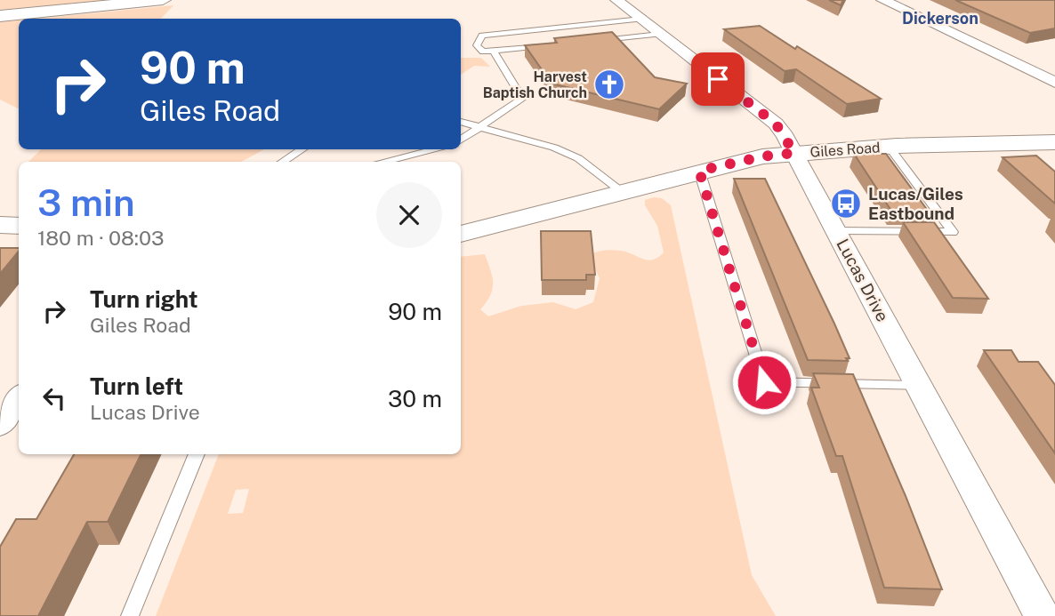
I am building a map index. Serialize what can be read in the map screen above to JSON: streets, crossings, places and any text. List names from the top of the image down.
{
  "streets": {
    "street": ["Giles Road", "Lucas Drive"]
  },
  "crossings": [
    ["Giles Road", "Lucas Drive"]
  ],
  "districts": ["Dickerson"],
  "places": {
    "church": ["Harvest Baptish Church"],
    "bus stop": ["Lucas/Giles Eastbound"]
  },
  "page": {
    "turn": ["90 m", "Giles Road"],
    "heading": ["3 min", "180 m · 08:03"],
    "list": [
      {
        "name": "Turn right",
        "note": "Giles Road",
        "value": "90 m"
      },
      {
        "name": "Turn left",
        "note": "Lucas Drive",
        "value": "30 m"
      }
    ]
  }
}
